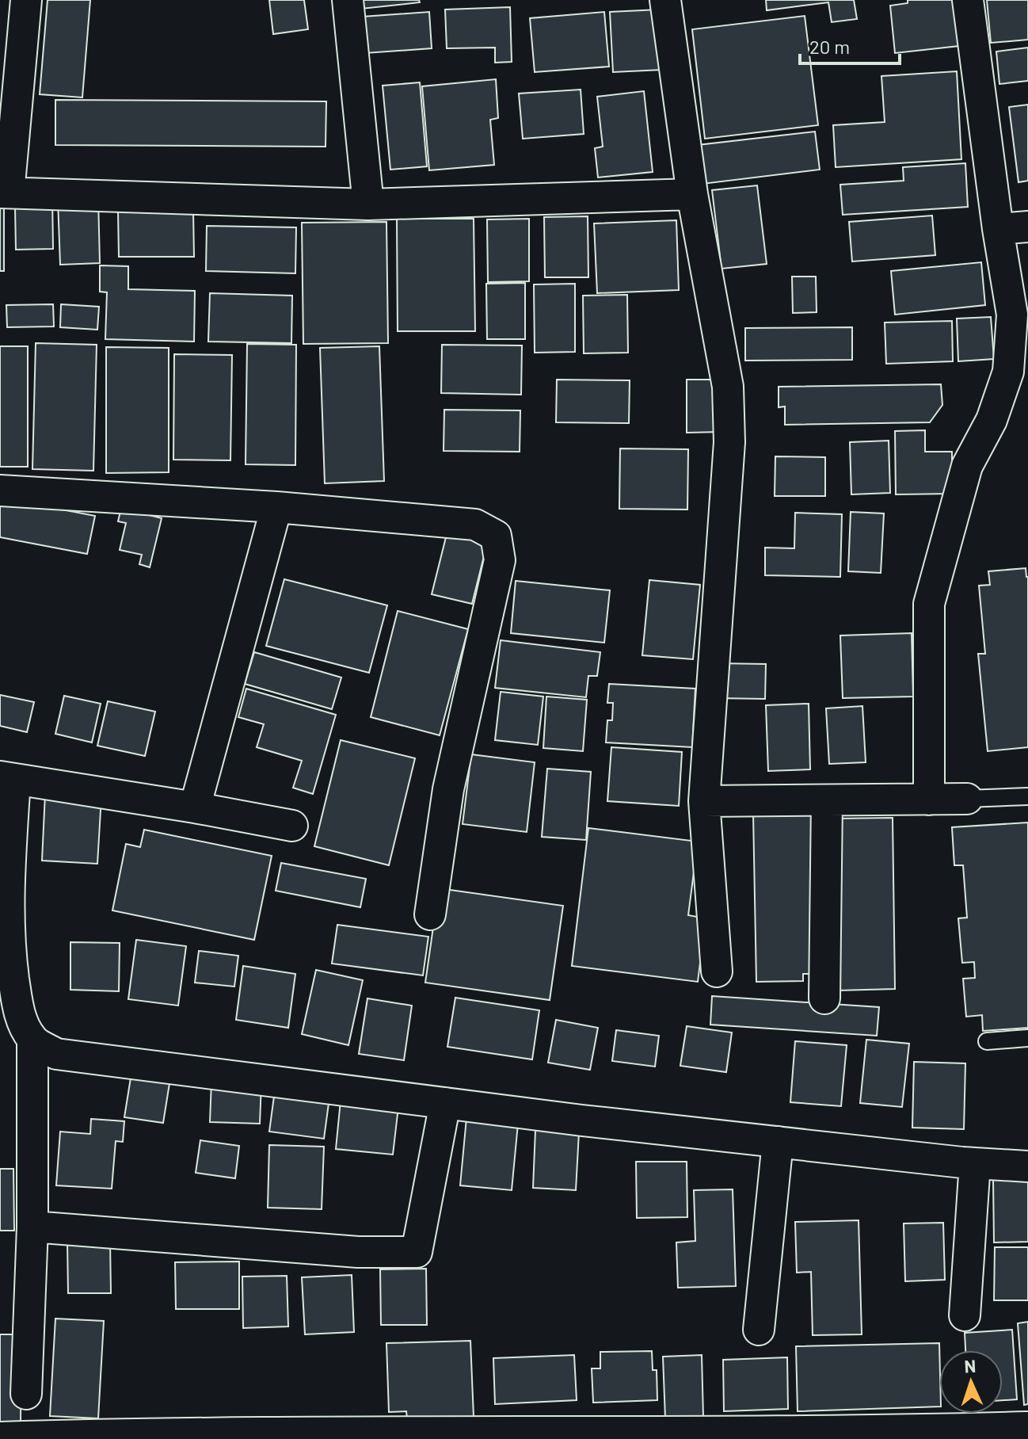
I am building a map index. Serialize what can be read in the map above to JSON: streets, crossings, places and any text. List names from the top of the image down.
{
  "scale_bar": "20 m",
  "north": "top"
}
